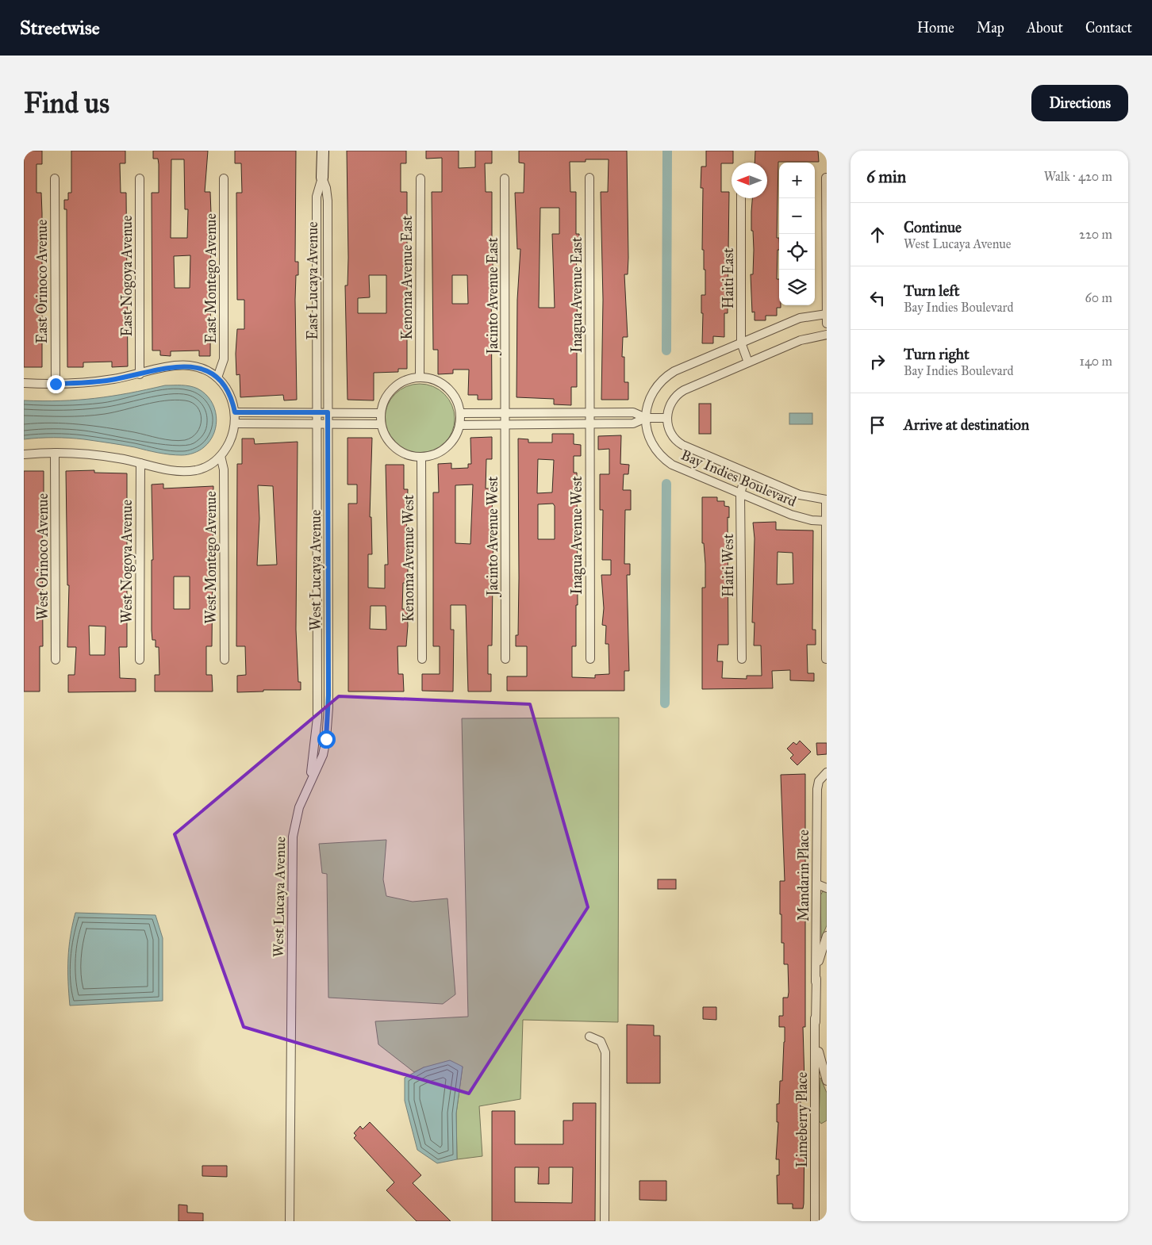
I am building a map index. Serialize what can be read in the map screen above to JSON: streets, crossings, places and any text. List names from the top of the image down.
{
  "streets": {
    "street": [
      "East Nogoya Avenue",
      "Kenoma Avenue East",
      "East Montego Avenue",
      "Haiti East",
      "East Lucaya Avenue",
      "East Orinoco Avenue",
      "Inagua Avenue East",
      "Jacinto Avenue East",
      "Bay Indies Boulevard",
      "Inagua Avenue West",
      "Jacinto Avenue West",
      "West Orinoco Avenue",
      "West Montego Avenue",
      "Kenoma Avenue West",
      "West Nogoya Avenue",
      "Haiti West",
      "West Lucaya Avenue",
      "Mandarin Place",
      "Limeberry Place"
    ]
  },
  "crossings": [
    ["Kenoma Avenue East", "Kenoma Avenue West"],
    ["Haiti East", "Bay Indies Boulevard"],
    ["East Lucaya Avenue", "West Lucaya Avenue"],
    ["Inagua Avenue East", "Inagua Avenue West"],
    ["Jacinto Avenue East", "Jacinto Avenue West"],
    ["Bay Indies Boulevard", "Haiti West"]
  ],
  "north": "left",
  "page": {
    "header": "Streetwise",
    "nav": [
      "Home",
      "Map",
      "About",
      "Contact"
    ],
    "buttons": "Directions",
    "title": "Find us",
    "heading": ["6 min", "Walk · 420 m"],
    "map_buttons": ["+", "−"],
    "list": [
      ["Continue", "West Lucaya Avenue", "220 m"],
      ["Turn left", "Bay Indies Boulevard", "60 m"],
      ["Turn right", "Bay Indies Boulevard", "140 m"],
      "Arrive at destination"
    ]
  }
}
